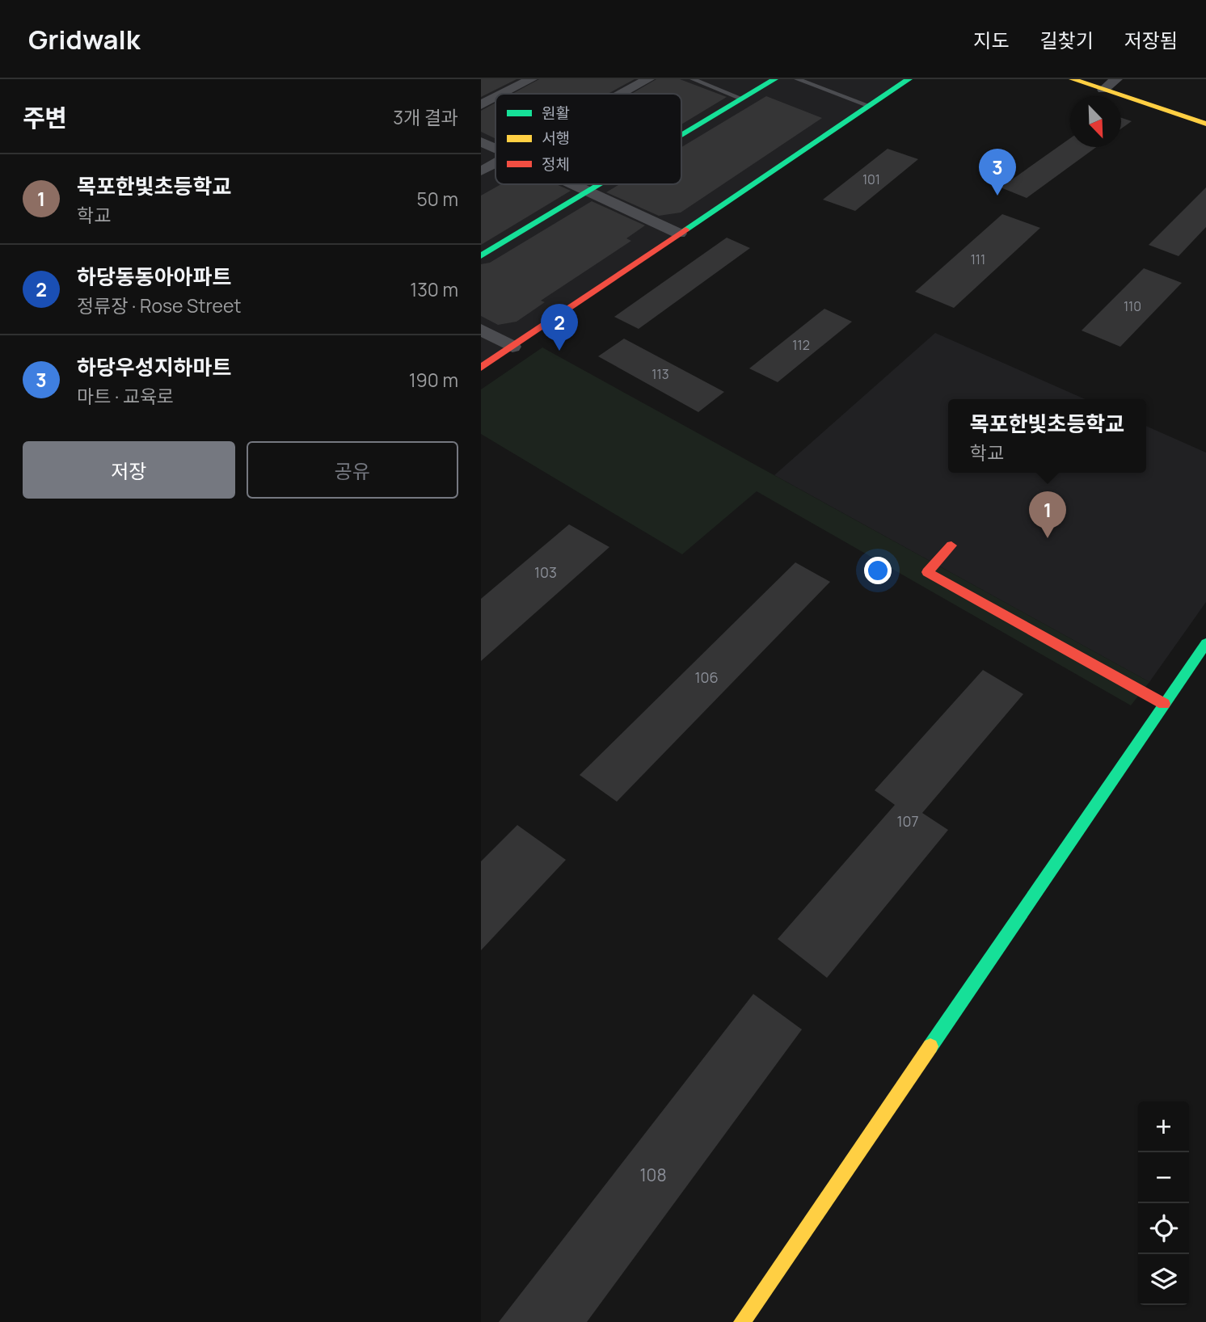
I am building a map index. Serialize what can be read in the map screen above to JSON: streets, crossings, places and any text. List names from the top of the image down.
{
  "house_numbers": [
    "101",
    "111",
    "110",
    "112",
    "113",
    "103",
    "106",
    "107",
    "108"
  ],
  "legend": ["원활", "서행", "정체"],
  "north": "bottom right",
  "page": {
    "header": "Gridwalk",
    "nav": ["지도", "길찾기", "저장됨"],
    "heading": ["주변", "3개 결과"],
    "pins": ["3", "2", "1"],
    "list": [
      {
        "mark": "1",
        "name": "목포한빛초등학교",
        "note": "학교",
        "value": "50 m"
      },
      {
        "mark": "2",
        "name": "하당동동아아파트",
        "note": "정류장 · Rose Street",
        "value": "130 m"
      },
      {
        "mark": "3",
        "name": "하당우성지하마트",
        "note": "마트 · 교육로",
        "value": "190 m"
      }
    ],
    "popup": ["목포한빛초등학교", "학교"],
    "buttons": ["저장", "공유"],
    "map_buttons": ["+", "−"]
  }
}
